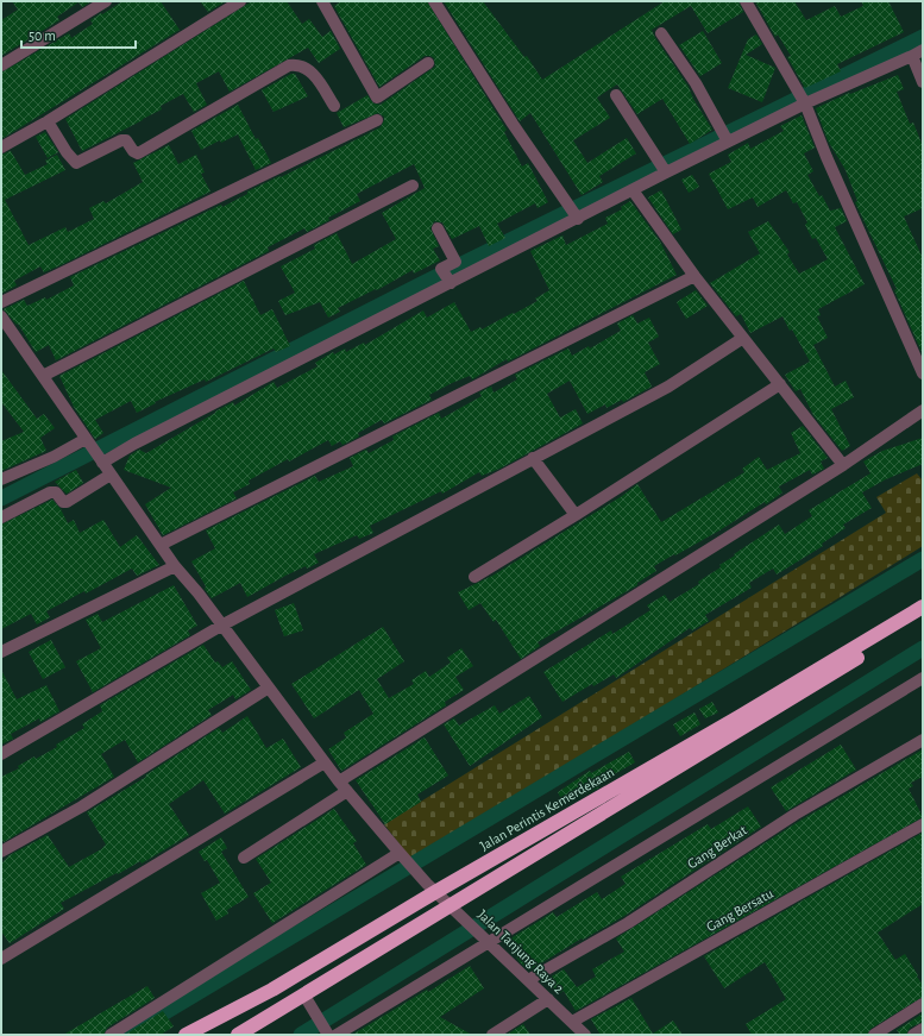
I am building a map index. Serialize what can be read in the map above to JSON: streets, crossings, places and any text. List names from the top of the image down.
{
  "streets": {
    "highway": ["Jalan Perintis Kemerdekaan"],
    "street": ["Gang Berkat", "Gang Bersatu", "Jalan Tanjung Raya 2"]
  },
  "crossings": [
    ["Jalan Perintis Kemerdekaan", "Jalan Tanjung Raya 2"],
    ["Gang Berkat", "Jalan Tanjung Raya 2"],
    ["Gang Bersatu", "Jalan Tanjung Raya 2"]
  ],
  "scale_bar": "50 m"
}
